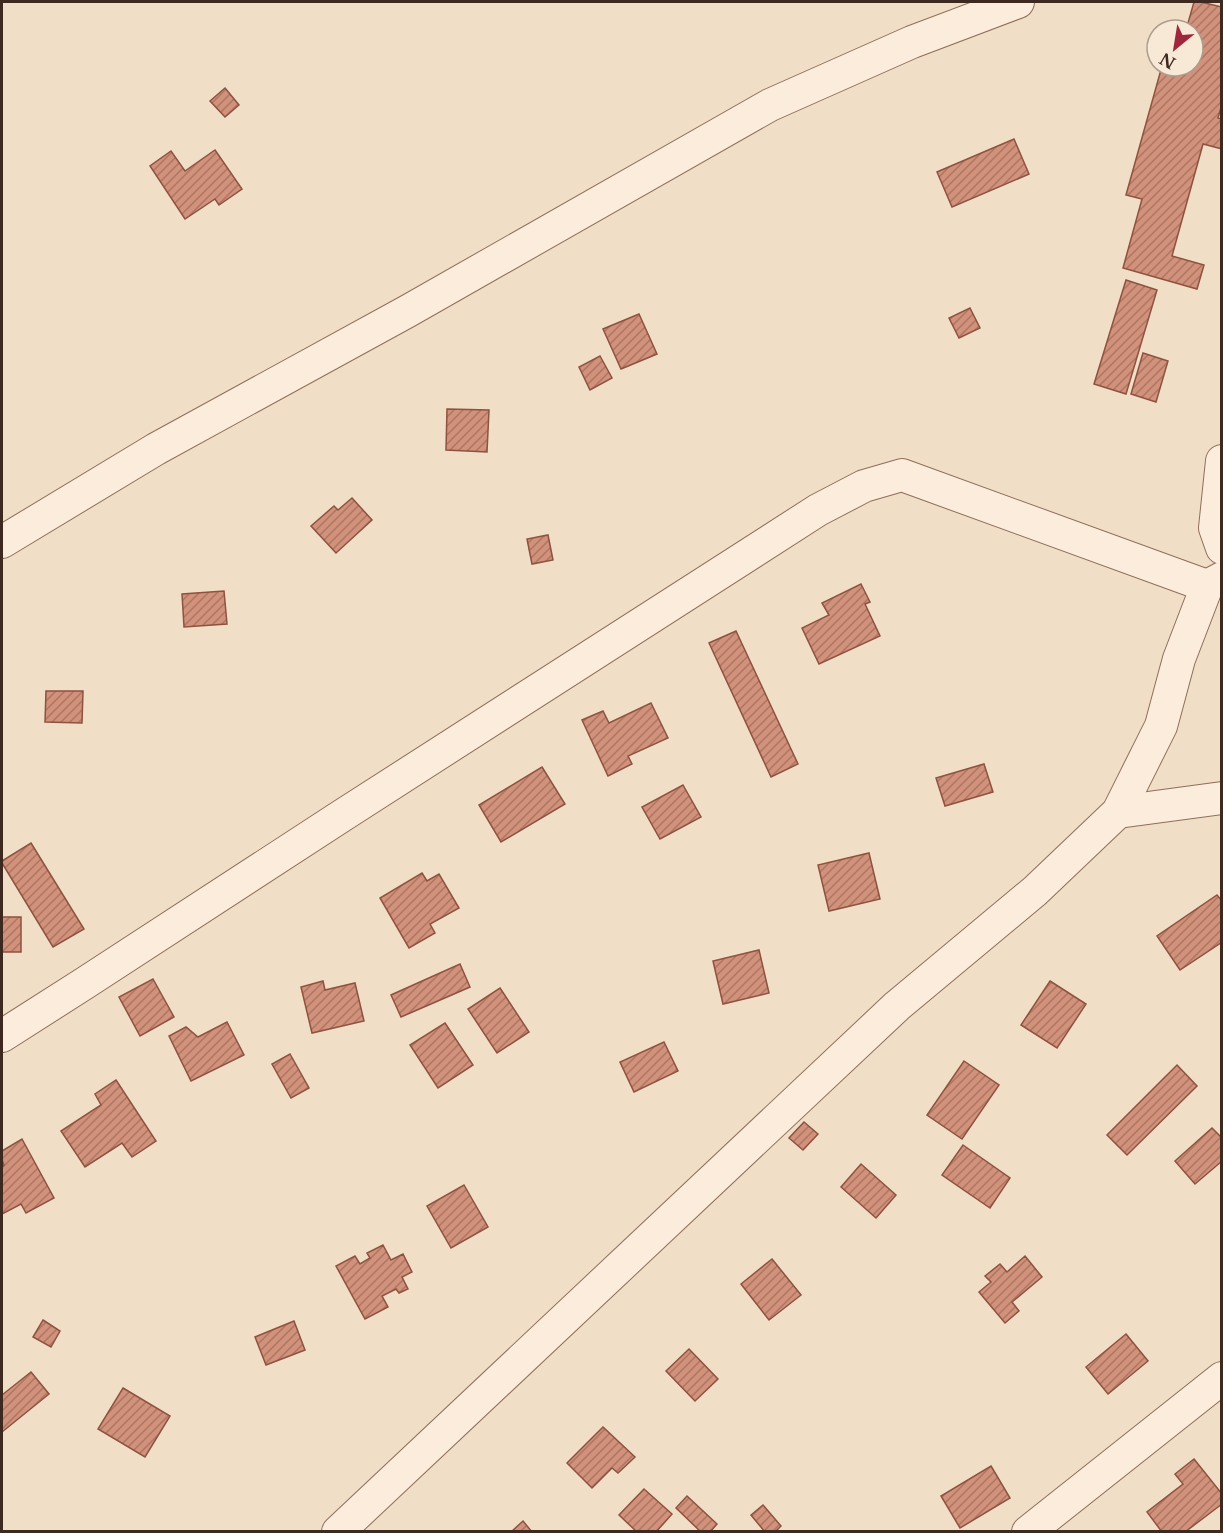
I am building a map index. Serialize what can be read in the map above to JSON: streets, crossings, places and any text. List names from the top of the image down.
{
  "north": "bottom left"
}
